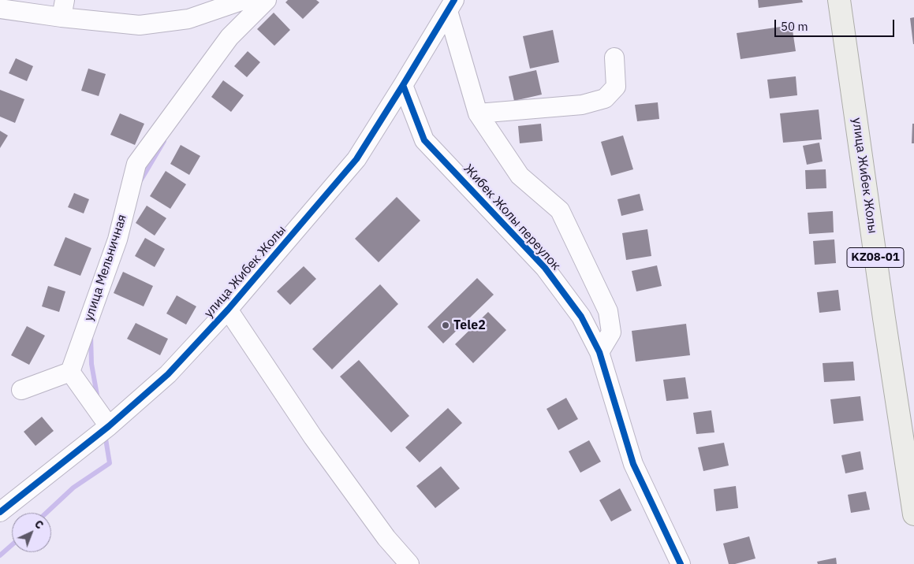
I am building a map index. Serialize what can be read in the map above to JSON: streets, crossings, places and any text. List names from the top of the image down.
{
  "streets": {
    "main road": ["улица Жибек Жолы", "KZ08-01"],
    "street": ["Жибек Жолы переулок", "улица Мельничная"]
  },
  "crossings": [
    ["улица Жибек Жолы", "Жибек Жолы переулок"]
  ],
  "places": ["Tele2"],
  "scale_bar": "50 m",
  "north": "top right"
}
